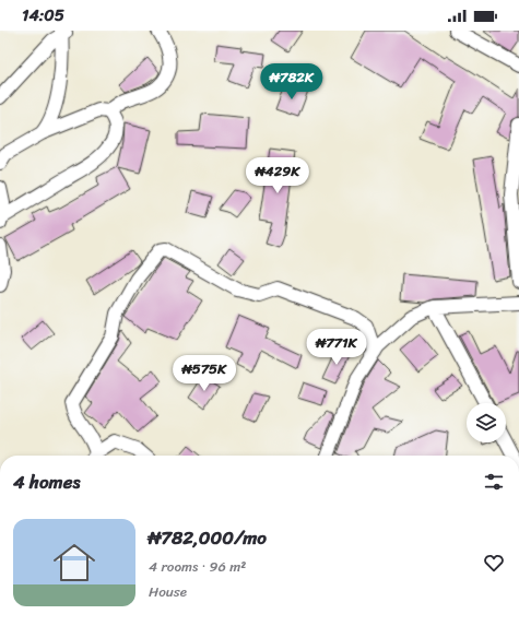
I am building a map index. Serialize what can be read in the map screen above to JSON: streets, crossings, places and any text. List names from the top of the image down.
{
  "page": {
    "status": "14:05",
    "price": [
      "₦782K",
      "₦429K",
      "₦771K",
      "₦575K"
    ],
    "heading": "4 homes",
    "list": [
      {
        "name": "₦782,000/mo",
        "note": "4 rooms · 96 m² · House"
      }
    ]
  }
}
